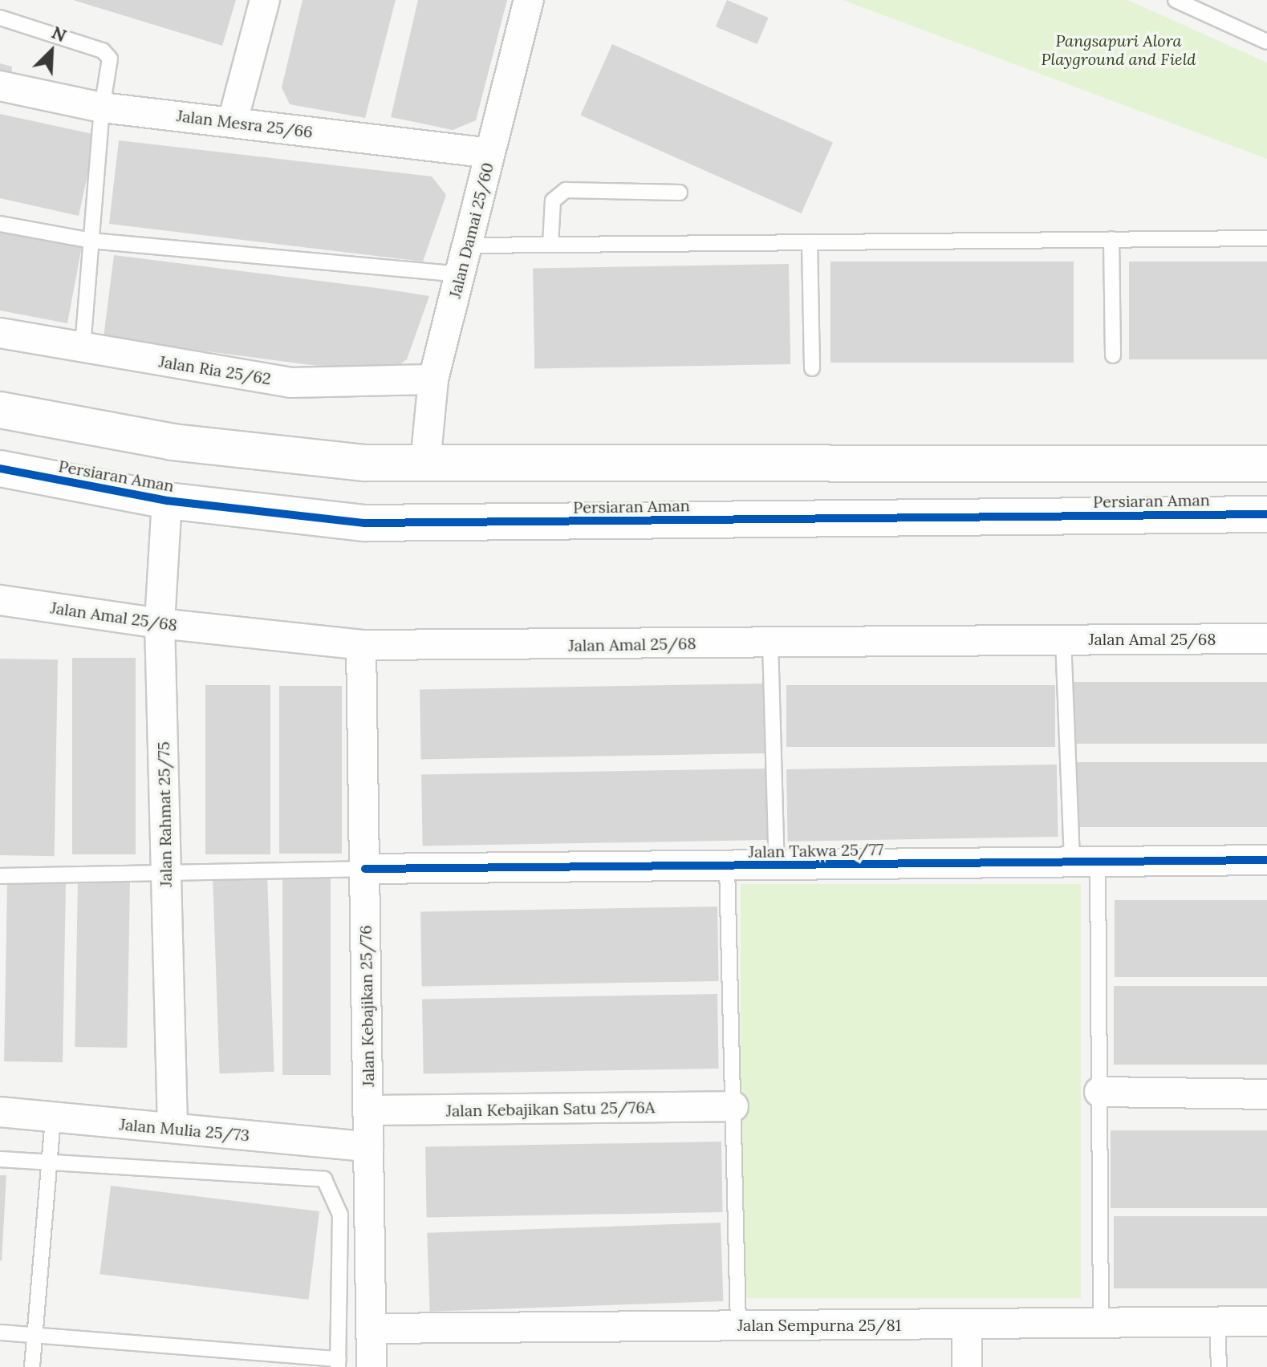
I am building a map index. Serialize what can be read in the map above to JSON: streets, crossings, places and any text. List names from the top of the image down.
{
  "streets": {
    "street": [
      "Jalan Mesra 25/66",
      "Jalan Damai 25/60",
      "Jalan Ria 25/62",
      "Persiaran Aman",
      "Jalan Amal 25/68",
      "Jalan Rahmat 25/75",
      "Jalan Takwa 25/77",
      "Jalan Kebajikan 25/76",
      "Jalan Kebajikan Satu 25/76A",
      "Jalan Mulia 25/73",
      "Jalan Sempurna 25/81"
    ]
  },
  "crossings": [
    ["Jalan Mesra 25/66", "Jalan Damai 25/60"],
    ["Jalan Damai 25/60", "Jalan Ria 25/62"],
    ["Persiaran Aman", "Jalan Rahmat 25/75"],
    ["Jalan Amal 25/68", "Jalan Rahmat 25/75"],
    ["Jalan Amal 25/68", "Jalan Kebajikan 25/76"],
    ["Jalan Rahmat 25/75", "Jalan Mulia 25/73"],
    ["Jalan Takwa 25/77", "Jalan Kebajikan 25/76"],
    ["Jalan Kebajikan 25/76", "Jalan Kebajikan Satu 25/76A"],
    ["Jalan Kebajikan 25/76", "Jalan Mulia 25/73"],
    ["Jalan Kebajikan 25/76", "Jalan Sempurna 25/81"]
  ],
  "parks": ["Pangsapuri Alora Playground and Field"],
  "north": "top right"
}
